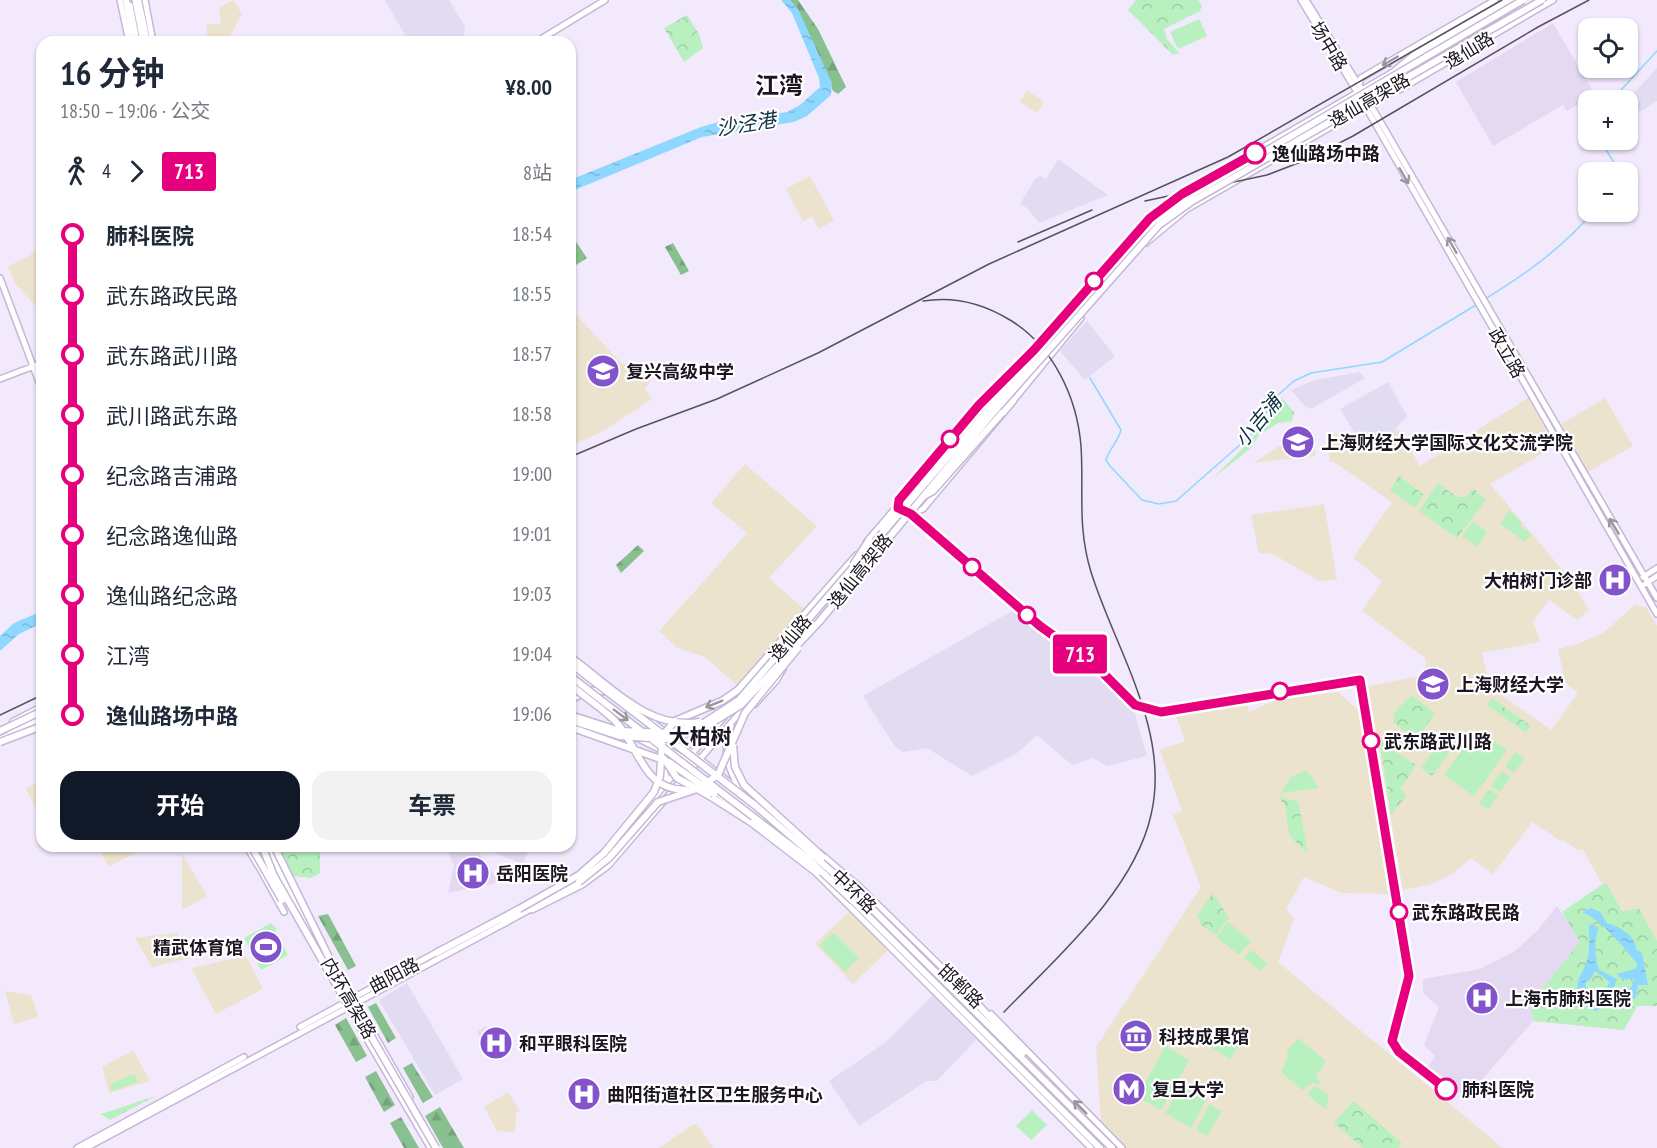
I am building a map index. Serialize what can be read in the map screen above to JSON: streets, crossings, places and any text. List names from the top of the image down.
{
  "streets": {
    "highway": ["逸仙高架路", "中环路", "内环高架路"],
    "main road": [
      "场中路",
      "逸仙路",
      "政立路",
      "曲阳路",
      "邯郸路"
    ]
  },
  "crossings": [
    ["场中路", "逸仙路"],
    ["场中路", "政立路"],
    ["逸仙路", "逸仙高架路"],
    ["逸仙路", "政立路"],
    ["逸仙路", "曲阳路"],
    ["逸仙路", "邯郸路"],
    ["曲阳路", "邯郸路"],
    ["曲阳路", "内环高架路"]
  ],
  "districts": ["江湾", "大柏树"],
  "water": ["沙泾港", "小吉浦"],
  "places": {
    "other": [
      "逸仙路场中路",
      "武东路武川路",
      "武东路政民路",
      "肺科医院"
    ],
    "school or university": ["复兴高级中学", "上海财经大学国际文化交流学院", "上海财经大学"],
    "hospital": [
      "大柏树门诊部",
      "岳阳医院",
      "上海市肺科医院",
      "和平眼科医院",
      "曲阳街道社区卫生服务中心"
    ],
    "sports": ["精武体育馆"],
    "museum": ["科技成果馆"],
    "metro station": ["复旦大学"]
  },
  "lines": ["bus line 713"],
  "page": {
    "on_map": "713",
    "map_buttons": ["+", "−"],
    "heading": ["16 分钟", "18:50 – 19:06 · 公交", "¥8.00"],
    "legs": ["4", "713", "8站"],
    "list": [
      {
        "name": "肺科医院",
        "value": "18:54"
      },
      {
        "name": "武东路政民路",
        "value": "18:55"
      },
      {
        "name": "武东路武川路",
        "value": "18:57"
      },
      {
        "name": "武川路武东路",
        "value": "18:58"
      },
      {
        "name": "纪念路吉浦路",
        "value": "19:00"
      },
      {
        "name": "纪念路逸仙路",
        "value": "19:01"
      },
      {
        "name": "逸仙路纪念路",
        "value": "19:03"
      },
      {
        "name": "江湾",
        "value": "19:04"
      },
      {
        "name": "逸仙路场中路",
        "value": "19:06"
      }
    ],
    "buttons": ["开始", "车票"]
  }
}
